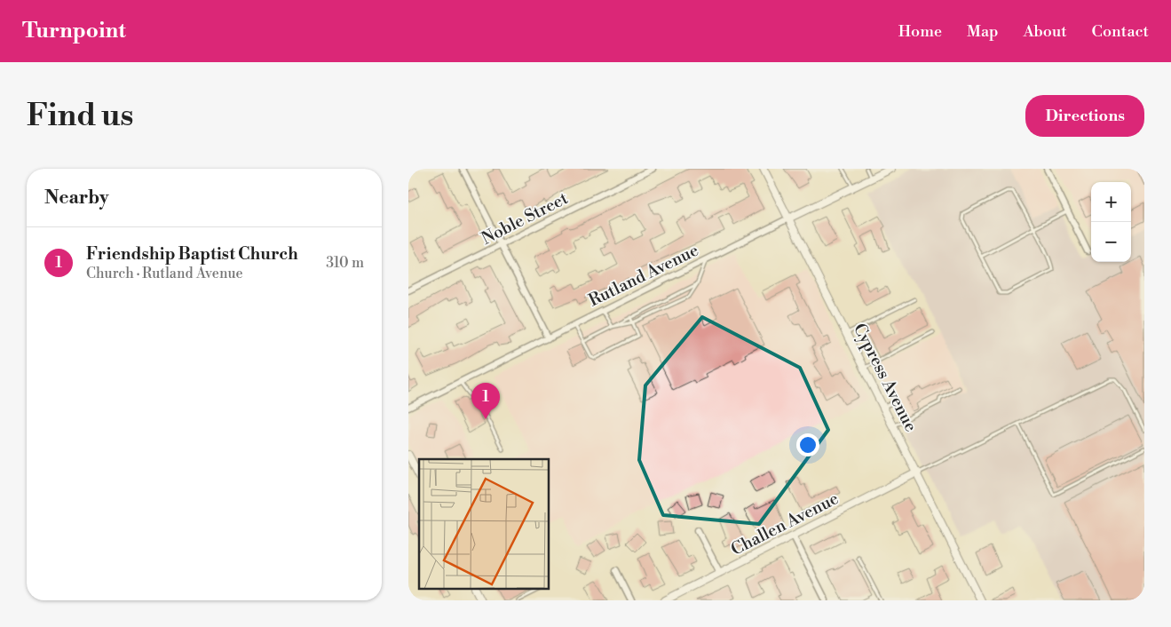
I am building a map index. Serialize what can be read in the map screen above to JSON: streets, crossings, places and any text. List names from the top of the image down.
{
  "streets": {
    "street": [
      "Noble Street",
      "Rutland Avenue",
      "Cypress Avenue",
      "Challen Avenue"
    ]
  },
  "crossings": [
    ["Rutland Avenue", "Cypress Avenue"],
    ["Cypress Avenue", "Challen Avenue"]
  ],
  "page": {
    "header": "Turnpoint",
    "nav": [
      "Home",
      "Map",
      "About",
      "Contact"
    ],
    "buttons": "Directions",
    "title": "Find us",
    "heading": "Nearby",
    "map_buttons": ["+", "−"],
    "list": [
      {
        "mark": "1",
        "name": "Friendship Baptist Church",
        "note": "Church · Rutland Avenue",
        "value": "310 m"
      }
    ],
    "pins": "1"
  }
}
